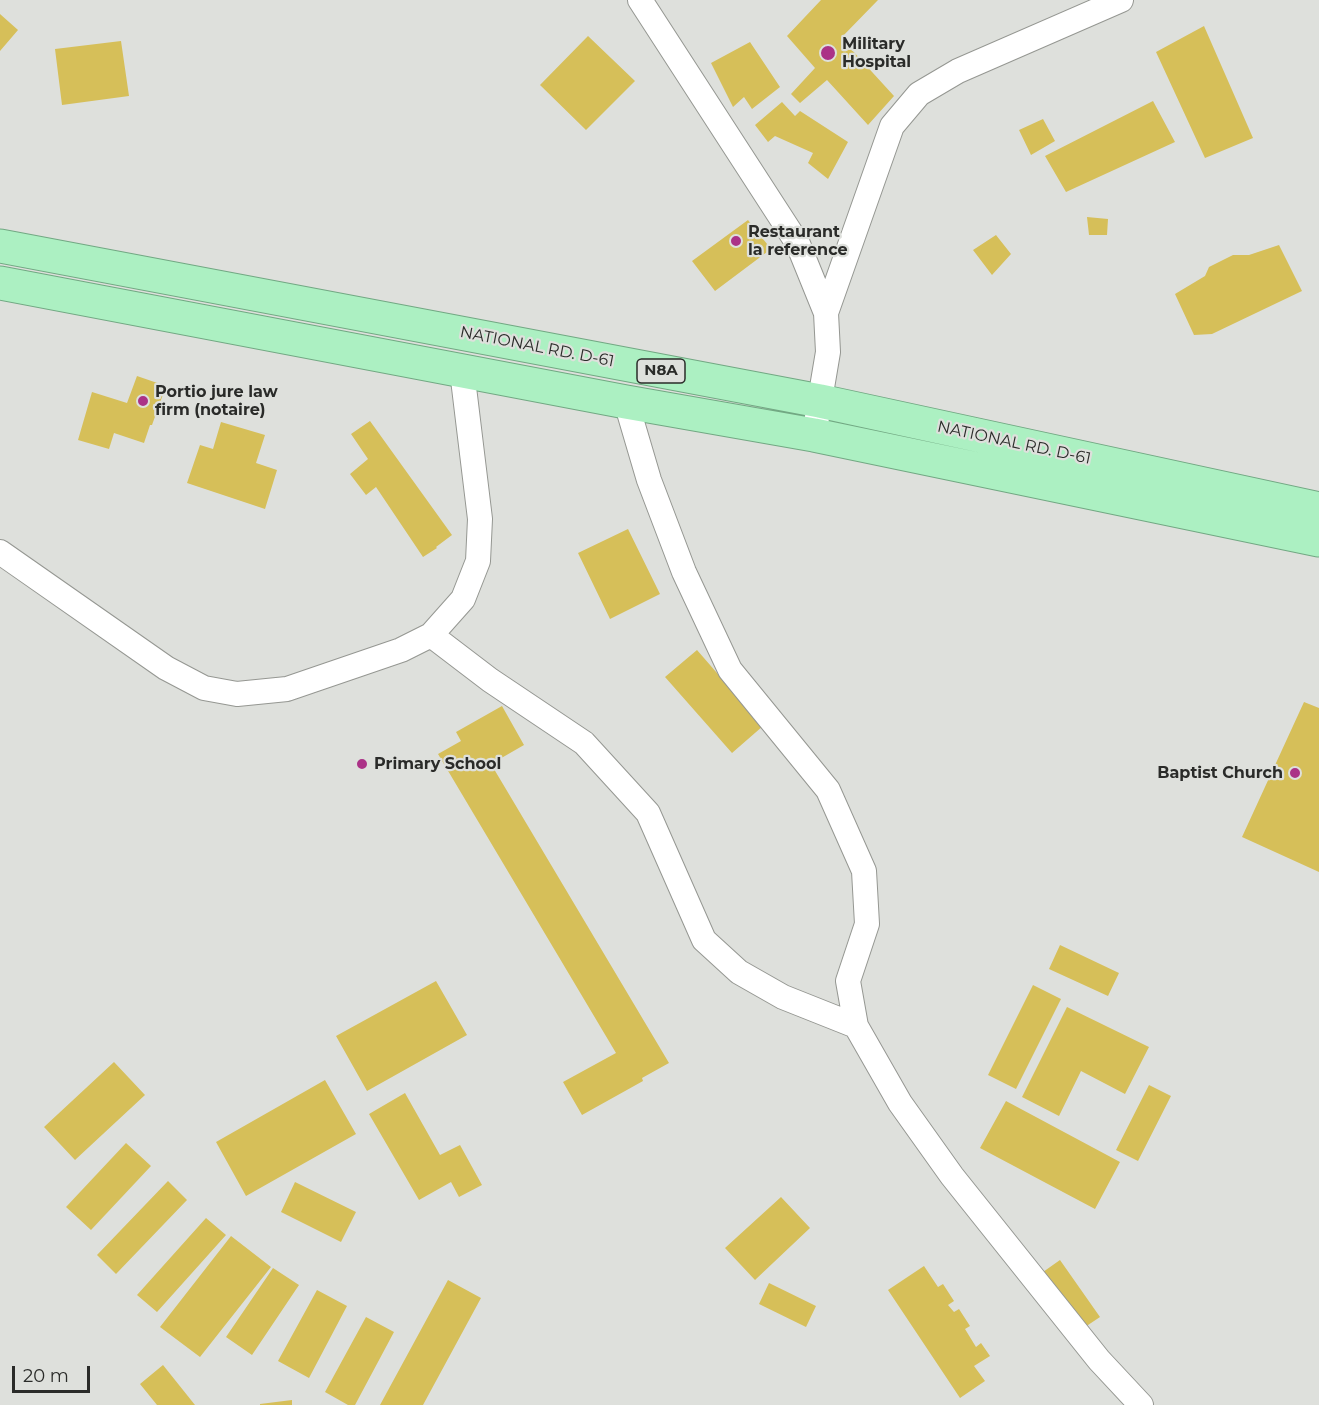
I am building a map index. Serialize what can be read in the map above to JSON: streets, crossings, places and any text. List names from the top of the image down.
{
  "streets": {
    "highway": ["NATIONAL RD. D-61", "N8A"]
  },
  "places": [
    "Military Hospital",
    "Restaurant la reference",
    "Portio jure law firm (notaire)",
    "Primary School",
    "Baptist Church"
  ],
  "scale_bar": "20 m"
}
